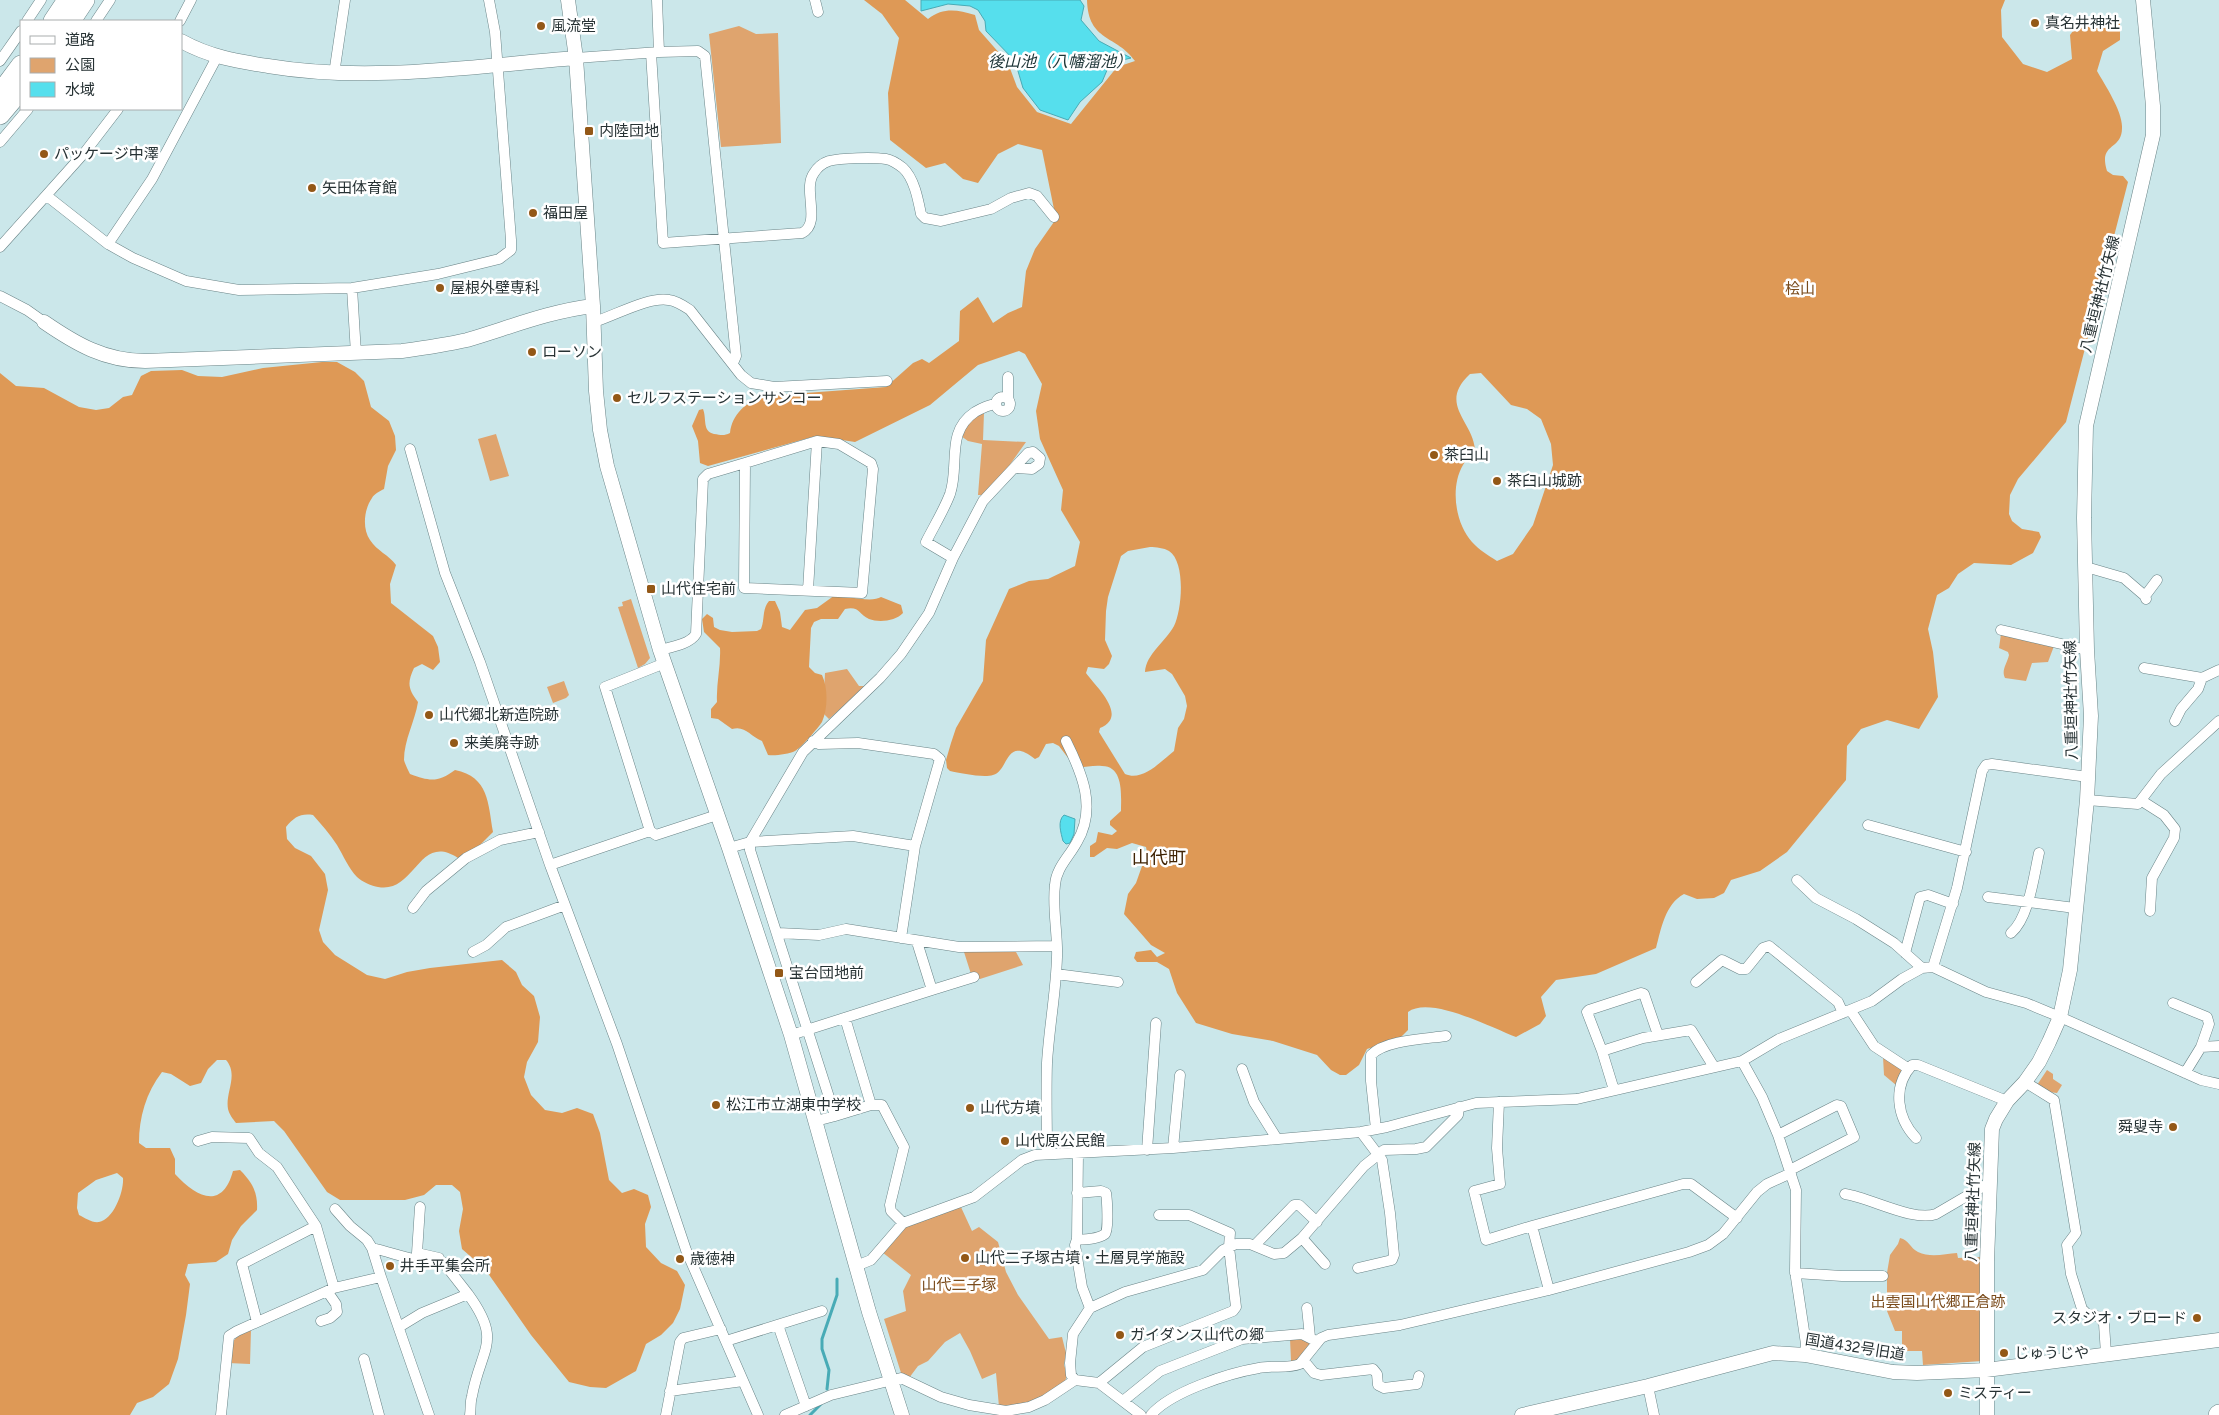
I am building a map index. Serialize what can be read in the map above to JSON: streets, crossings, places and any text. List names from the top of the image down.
{
  "streets": {
    "street": ["八重垣神社竹矢線", "国道432号旧道"]
  },
  "crossings": [
    ["八重垣神社竹矢線", "国道432号旧道"]
  ],
  "districts": ["山代町"],
  "water": ["後山池（八幡溜池）"],
  "parks": ["桧山", "山代二子塚", "出雲国山代郷正倉跡"],
  "places": {
    "other": [
      "真名井神社",
      "風流堂",
      "パッケージ中澤",
      "矢田体育館",
      "福田屋",
      "屋根外壁専科",
      "ローソン",
      "セルフステーションサンコー",
      "茶臼山",
      "茶臼山城跡",
      "山代郷北新造院跡",
      "来美廃寺跡",
      "松江市立湖東中学校",
      "山代方墳",
      "舜叟寺",
      "山代原公民館",
      "山代二子塚古墳・土層見学施設",
      "歳徳神",
      "井手平集会所",
      "スタジオ・ブロード",
      "ガイダンス山代の郷",
      "じゅうじや",
      "ミスティー"
    ],
    "transit": ["内陸団地", "山代住宅前", "宝台団地前"]
  },
  "legend": ["道路", "公園", "水域"]
}
